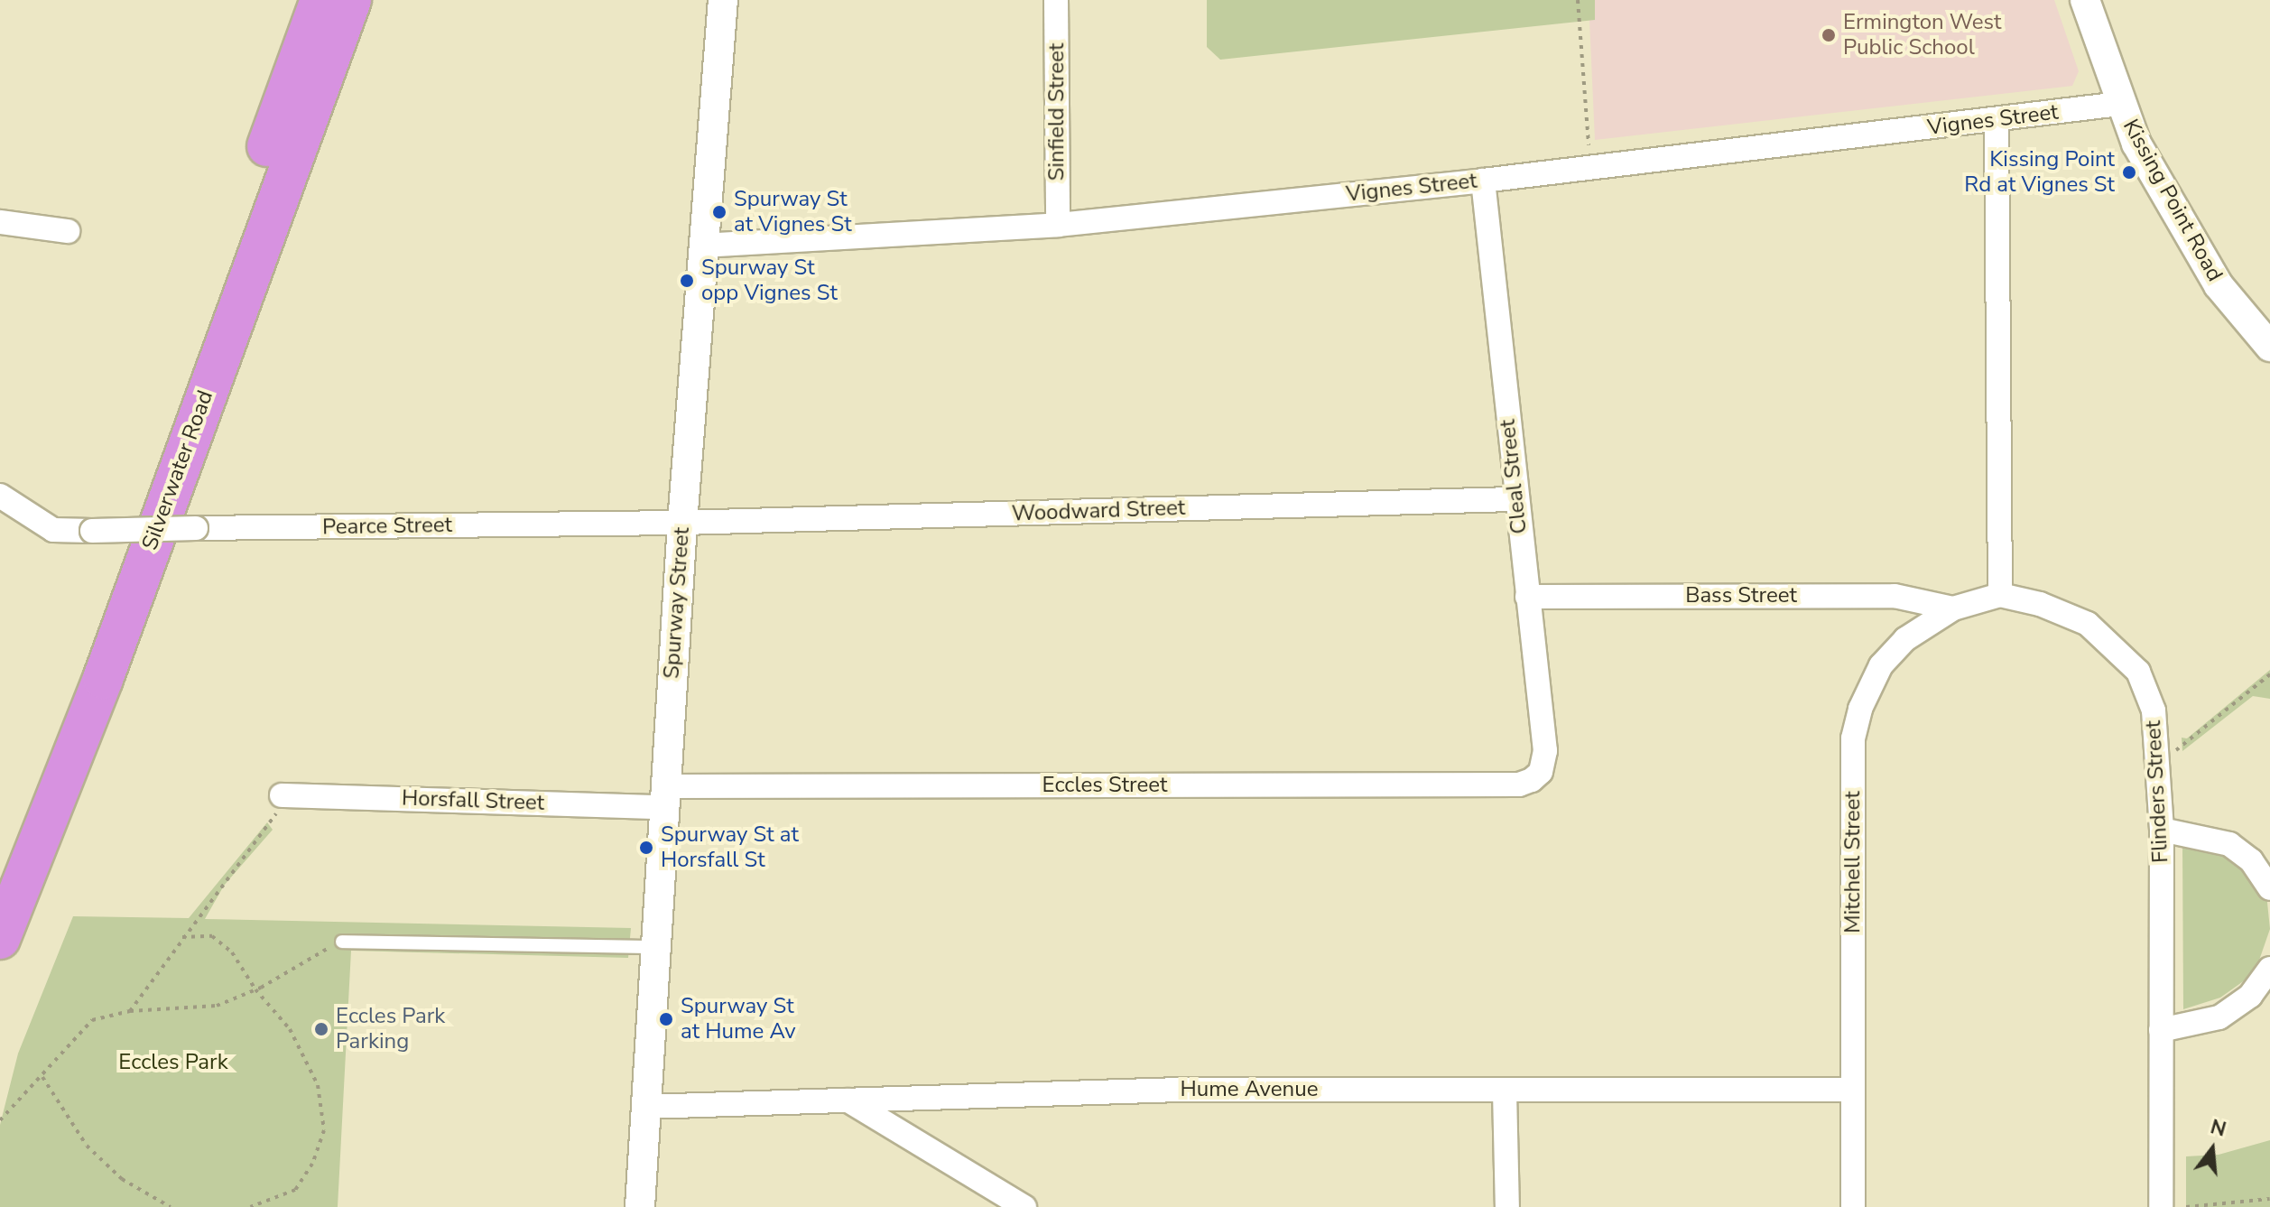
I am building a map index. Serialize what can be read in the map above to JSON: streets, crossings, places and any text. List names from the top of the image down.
{
  "streets": {
    "highway": ["Silverwater Road"],
    "street": [
      "Sinfield Street",
      "Vignes Street",
      "Kissing Point Road",
      "Cleal Street",
      "Woodward Street",
      "Pearce Street",
      "Bass Street",
      "Spurway Street",
      "Eccles Street",
      "Flinders Street",
      "Horsfall Street",
      "Mitchell Street",
      "Hume Avenue"
    ]
  },
  "crossings": [
    ["Sinfield Street", "Vignes Street"],
    ["Vignes Street", "Kissing Point Road"],
    ["Vignes Street", "Cleal Street"],
    ["Vignes Street", "Spurway Street"],
    ["Cleal Street", "Woodward Street"],
    ["Cleal Street", "Bass Street"],
    ["Cleal Street", "Eccles Street"],
    ["Woodward Street", "Pearce Street"],
    ["Woodward Street", "Spurway Street"],
    ["Pearce Street", "Spurway Street"],
    ["Bass Street", "Mitchell Street"],
    ["Spurway Street", "Eccles Street"],
    ["Spurway Street", "Horsfall Street"],
    ["Spurway Street", "Hume Avenue"],
    ["Eccles Street", "Horsfall Street"],
    ["Flinders Street", "Mitchell Street"],
    ["Mitchell Street", "Hume Avenue"]
  ],
  "parks": ["Eccles Park"],
  "places": [
    "Ermington West Public School",
    "Kissing Point Rd at Vignes St",
    "Spurway St at Vignes St",
    "Spurway St opp Vignes St",
    "Spurway St at Horsfall St",
    "Spurway St at Hume Av",
    "Eccles Park Parking"
  ],
  "north": "top"
}
